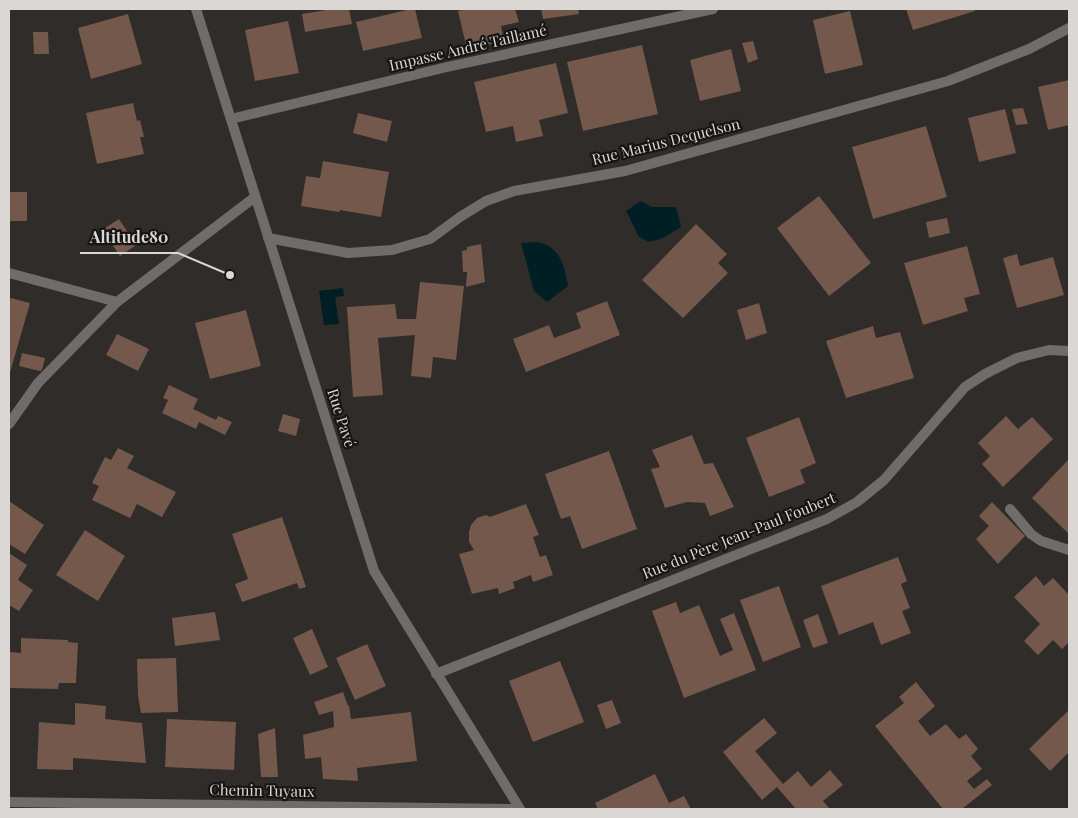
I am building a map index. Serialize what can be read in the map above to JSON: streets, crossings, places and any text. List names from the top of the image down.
{
  "streets": {
    "street": [
      "Impasse André Taillamé",
      "Rue Marius Dequelson",
      "Rue Pavé",
      "Rue du Père Jean-Paul Foubert",
      "Chemin Tuyaux"
    ]
  },
  "crossings": [
    ["Impasse André Taillamé", "Rue Pavé"],
    ["Rue Marius Dequelson", "Rue Pavé"],
    ["Rue Pavé", "Rue du Père Jean-Paul Foubert"]
  ],
  "places": ["Altitude80"]
}
